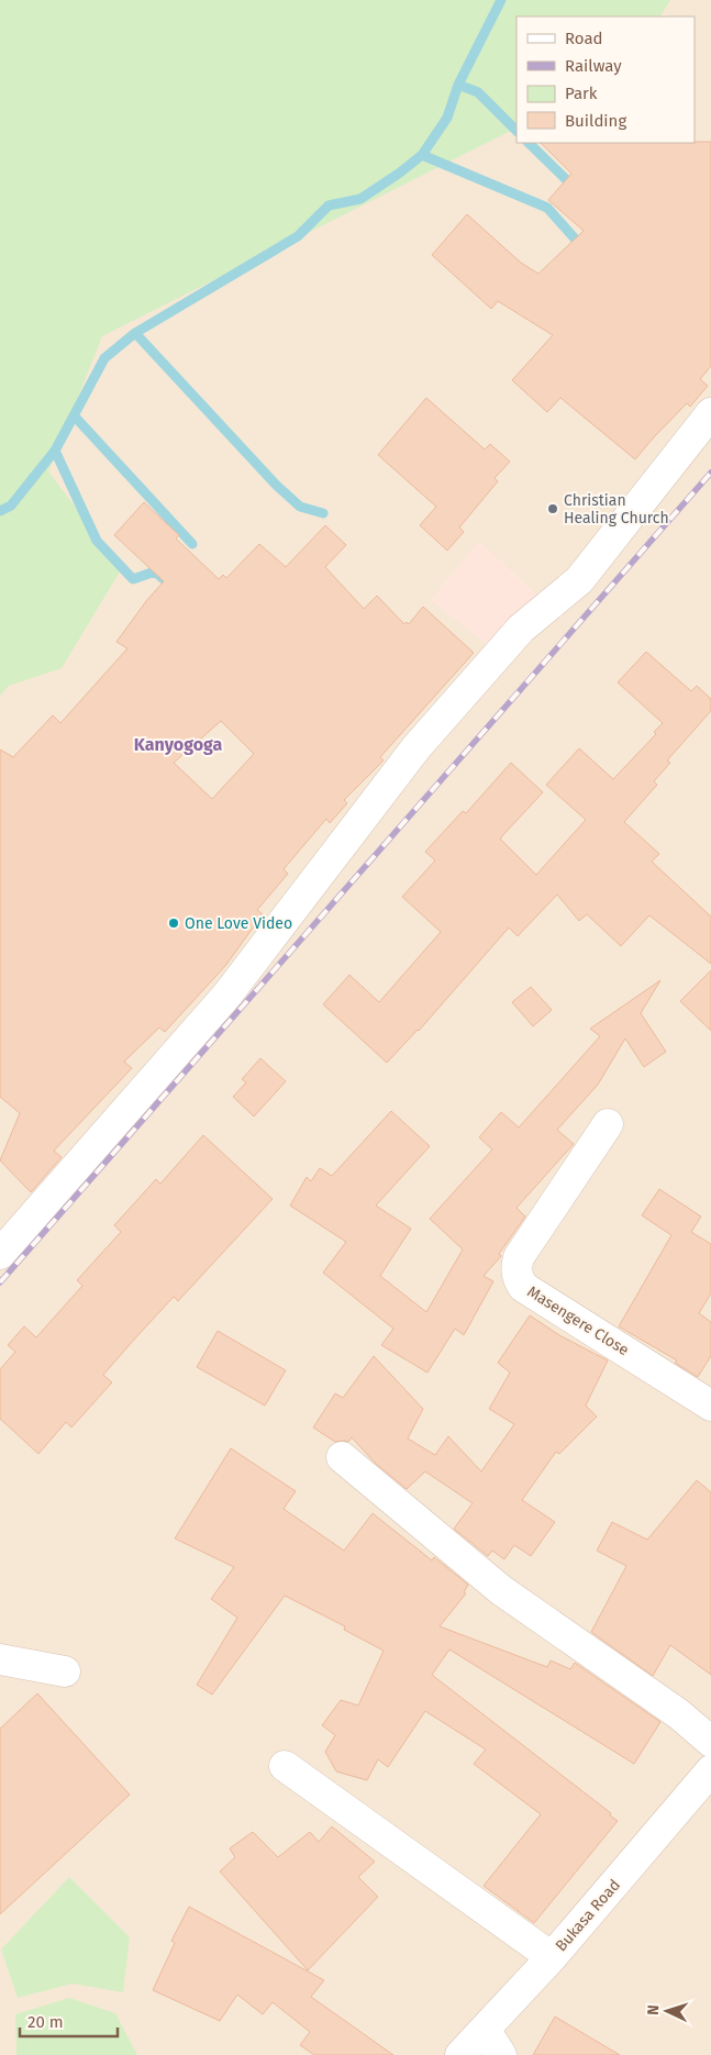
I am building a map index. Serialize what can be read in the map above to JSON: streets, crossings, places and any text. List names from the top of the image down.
{
  "streets": {
    "street": ["Masengere Close", "Bukasa Road"]
  },
  "districts": ["Kanyogoga"],
  "places": ["Christian Healing Church", "One Love Video"],
  "legend": [
    "Road",
    "Railway",
    "Park",
    "Building"
  ],
  "scale_bar": "20 m",
  "north": "left"
}
